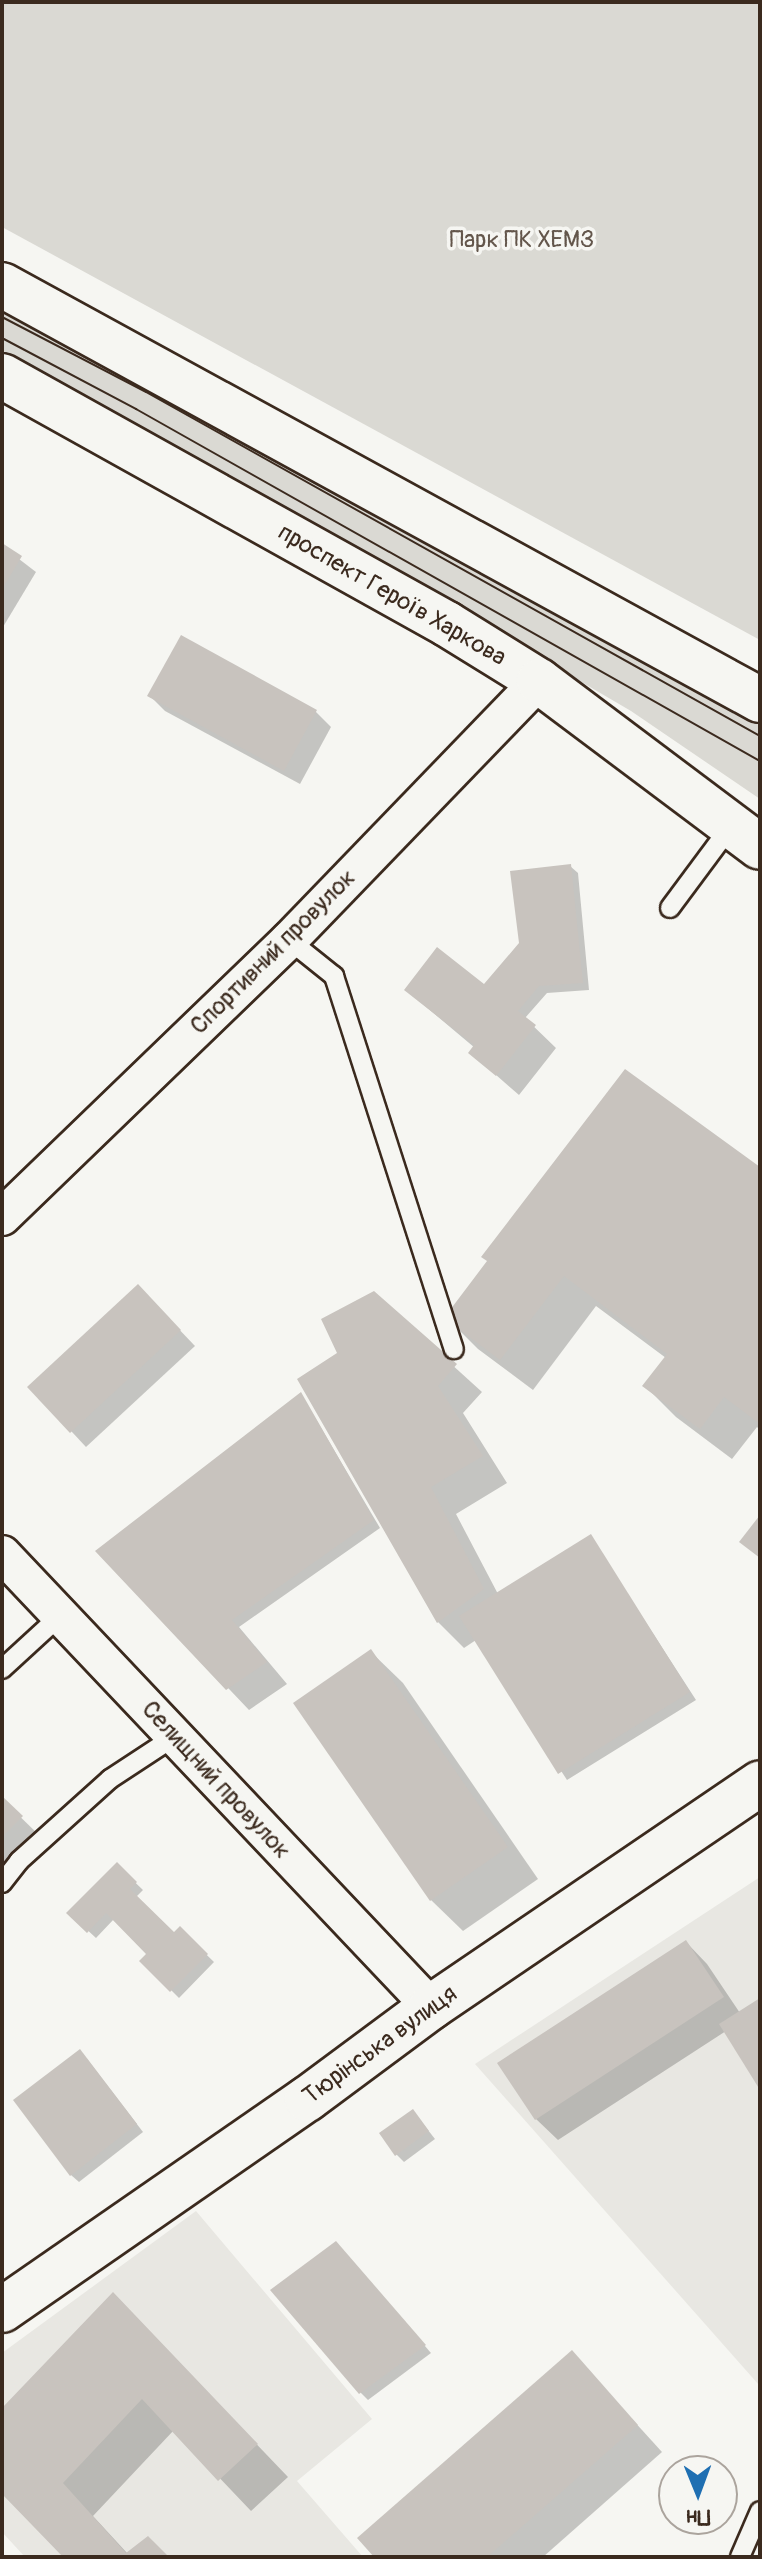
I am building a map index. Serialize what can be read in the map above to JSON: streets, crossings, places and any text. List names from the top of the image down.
{
  "streets": {
    "main road": ["проспект Героїв Харкова", "Тюрінська вулиця"],
    "street": ["Спортивний провулок", "Селищний провулок"]
  },
  "crossings": [
    ["проспект Героїв Харкова", "Спортивний провулок"],
    ["Селищний провулок", "Тюрінська вулиця"]
  ],
  "parks": ["Парк ПК ХЕМЗ"],
  "north": "bottom"
}
